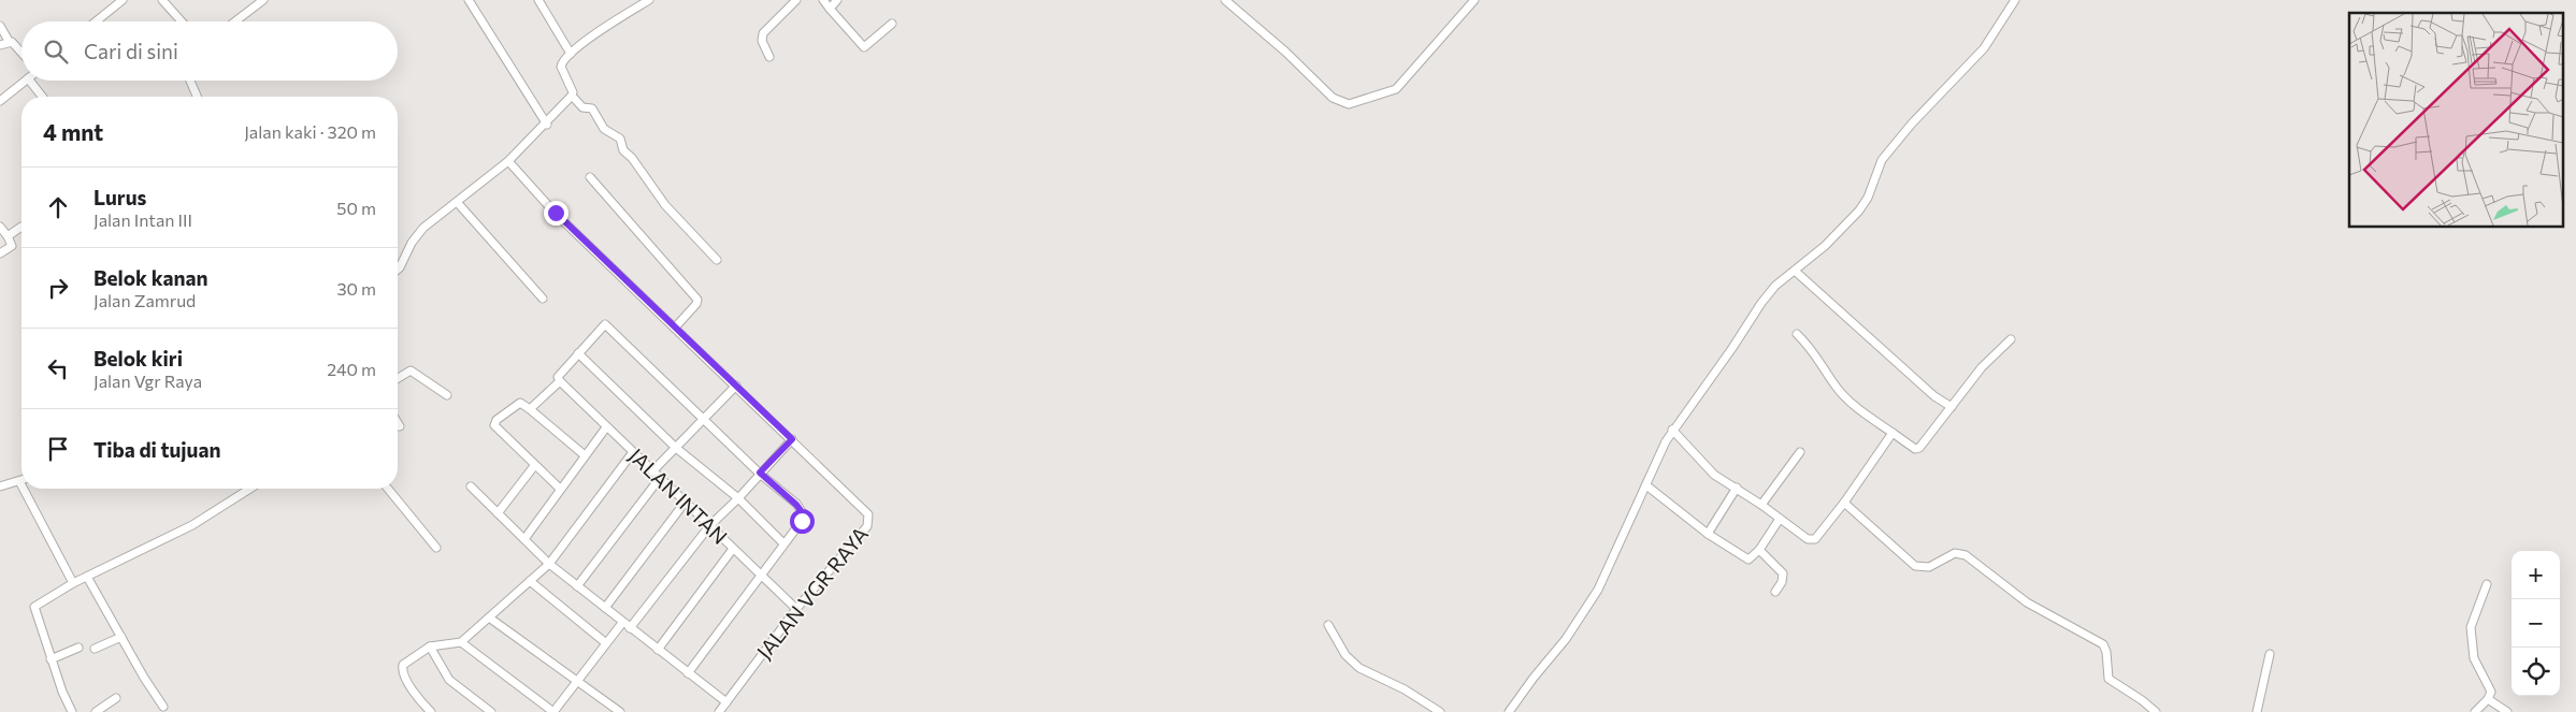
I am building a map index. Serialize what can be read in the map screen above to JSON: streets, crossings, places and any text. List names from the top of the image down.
{
  "streets": {
    "street": ["JALAN INTAN", "JALAN VGR RAYA"]
  },
  "crossings": [
    ["JALAN INTAN", "JALAN VGR RAYA"]
  ],
  "page": {
    "search": "Cari di sini",
    "heading": ["4 mnt", "Jalan kaki · 320 m"],
    "list": [
      ["Lurus", "Jalan Intan III", "50 m"],
      ["Belok kanan", "Jalan Zamrud", "30 m"],
      ["Belok kiri", "Jalan Vgr Raya", "240 m"],
      "Tiba di tujuan"
    ],
    "map_buttons": ["+", "−"]
  }
}
